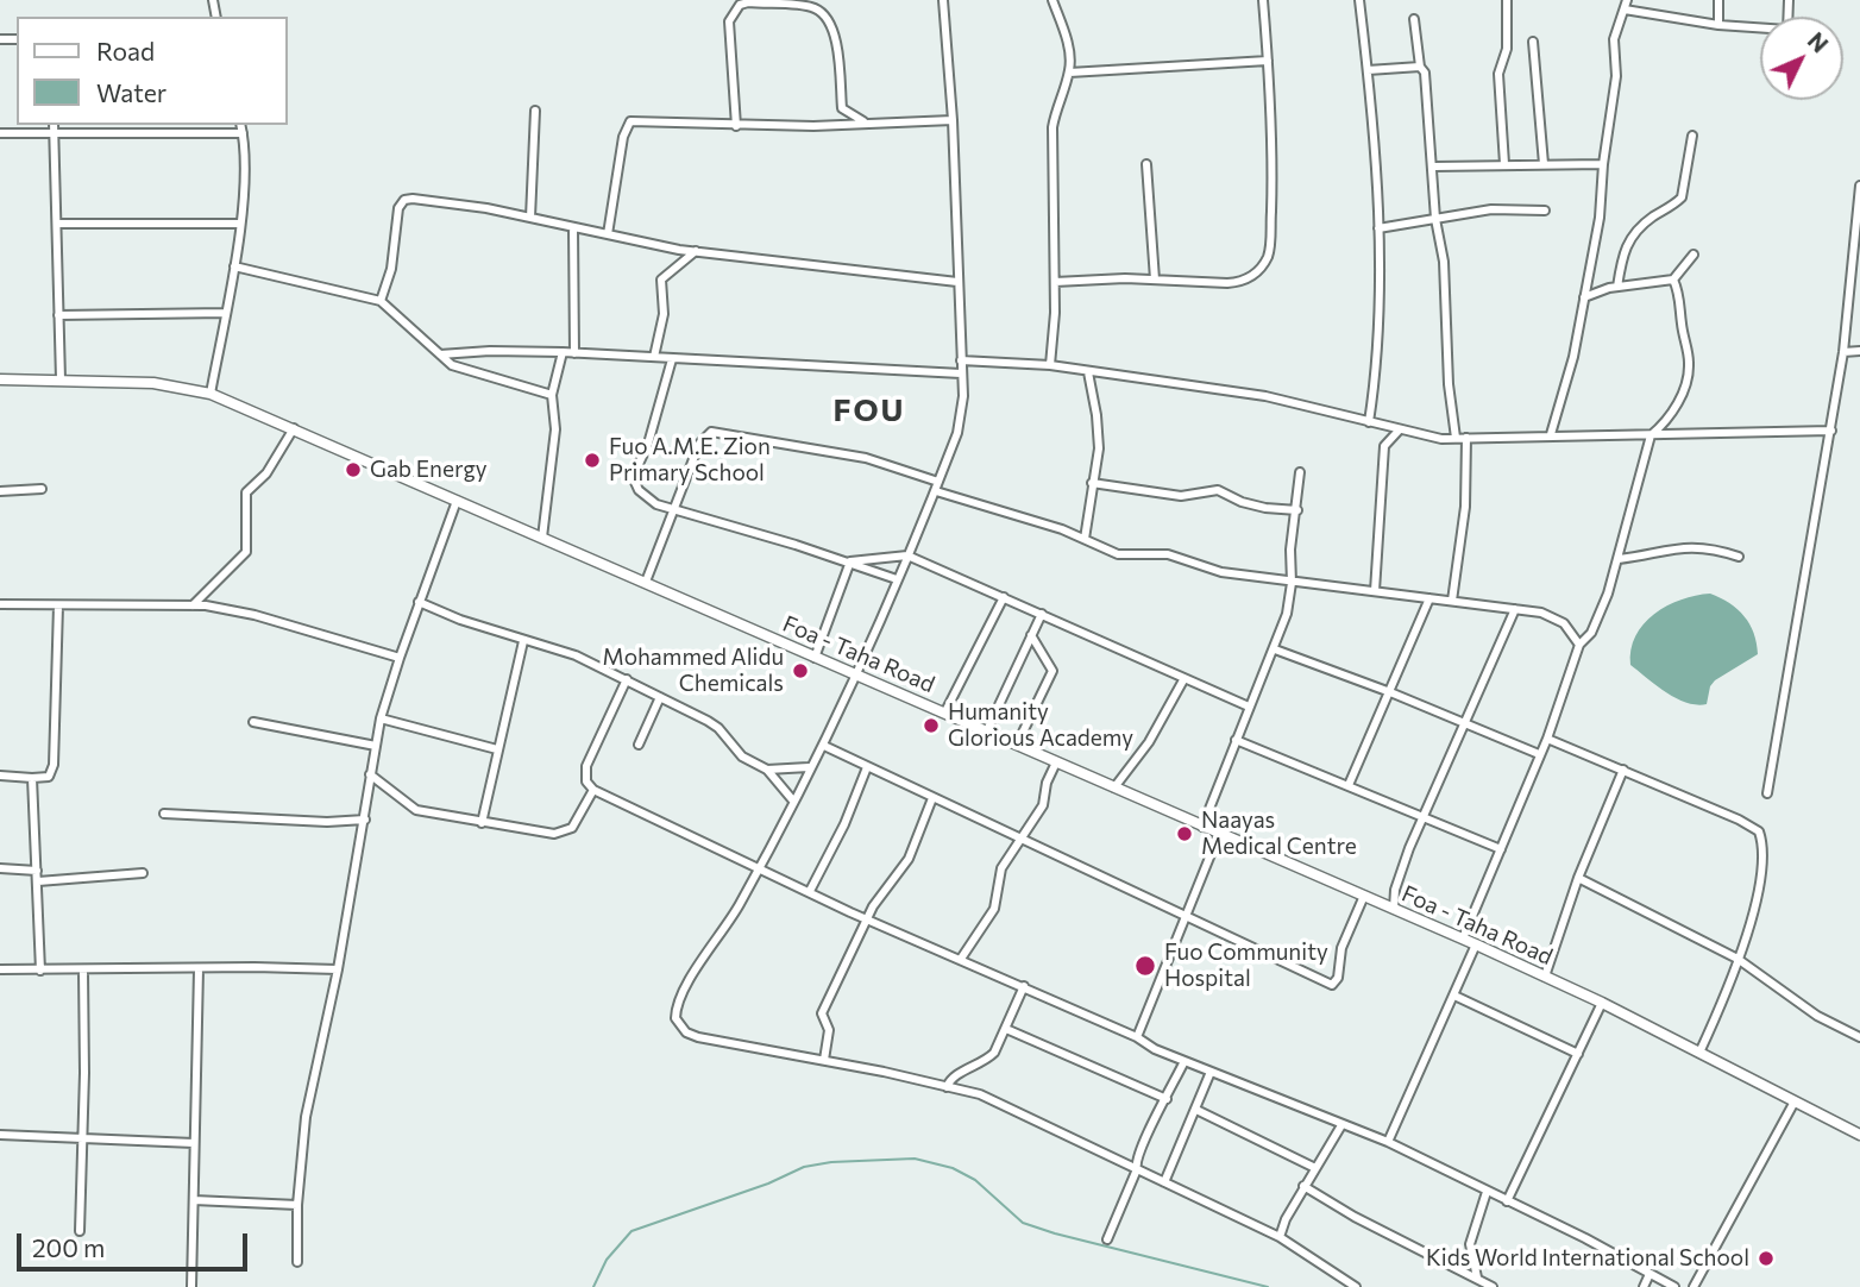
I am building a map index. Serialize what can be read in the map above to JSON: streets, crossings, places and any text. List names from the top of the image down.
{
  "streets": {
    "street": ["Foa - Taha Road"]
  },
  "districts": ["FOU"],
  "places": [
    "Fuo A.M.E. Zion Primary School",
    "Gab Energy",
    "Mohammed Alidu Chemicals",
    "Humanity Glorious Academy",
    "Naayas Medical Centre",
    "Fuo Community Hospital",
    "Kids World International School"
  ],
  "legend": ["Road", "Water"],
  "scale_bar": "200 m",
  "north": "top right"
}
